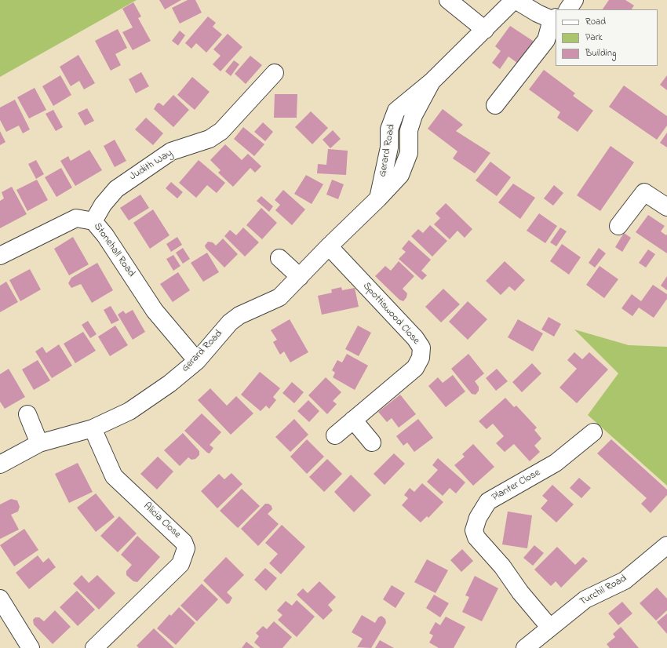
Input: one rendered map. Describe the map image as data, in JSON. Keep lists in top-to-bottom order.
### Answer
{
  "streets": {
    "street": [
      "Gerard Road",
      "Judith Way",
      "Stonehall Road",
      "Spottiswood Close",
      "Planter Close",
      "Alicia Close",
      "Turchil Road"
    ]
  },
  "crossings": [
    ["Gerard Road", "Stonehall Road"],
    ["Gerard Road", "Spottiswood Close"],
    ["Gerard Road", "Alicia Close"],
    ["Judith Way", "Stonehall Road"],
    ["Planter Close", "Turchil Road"]
  ],
  "legend": ["Road", "Park", "Building"]
}
